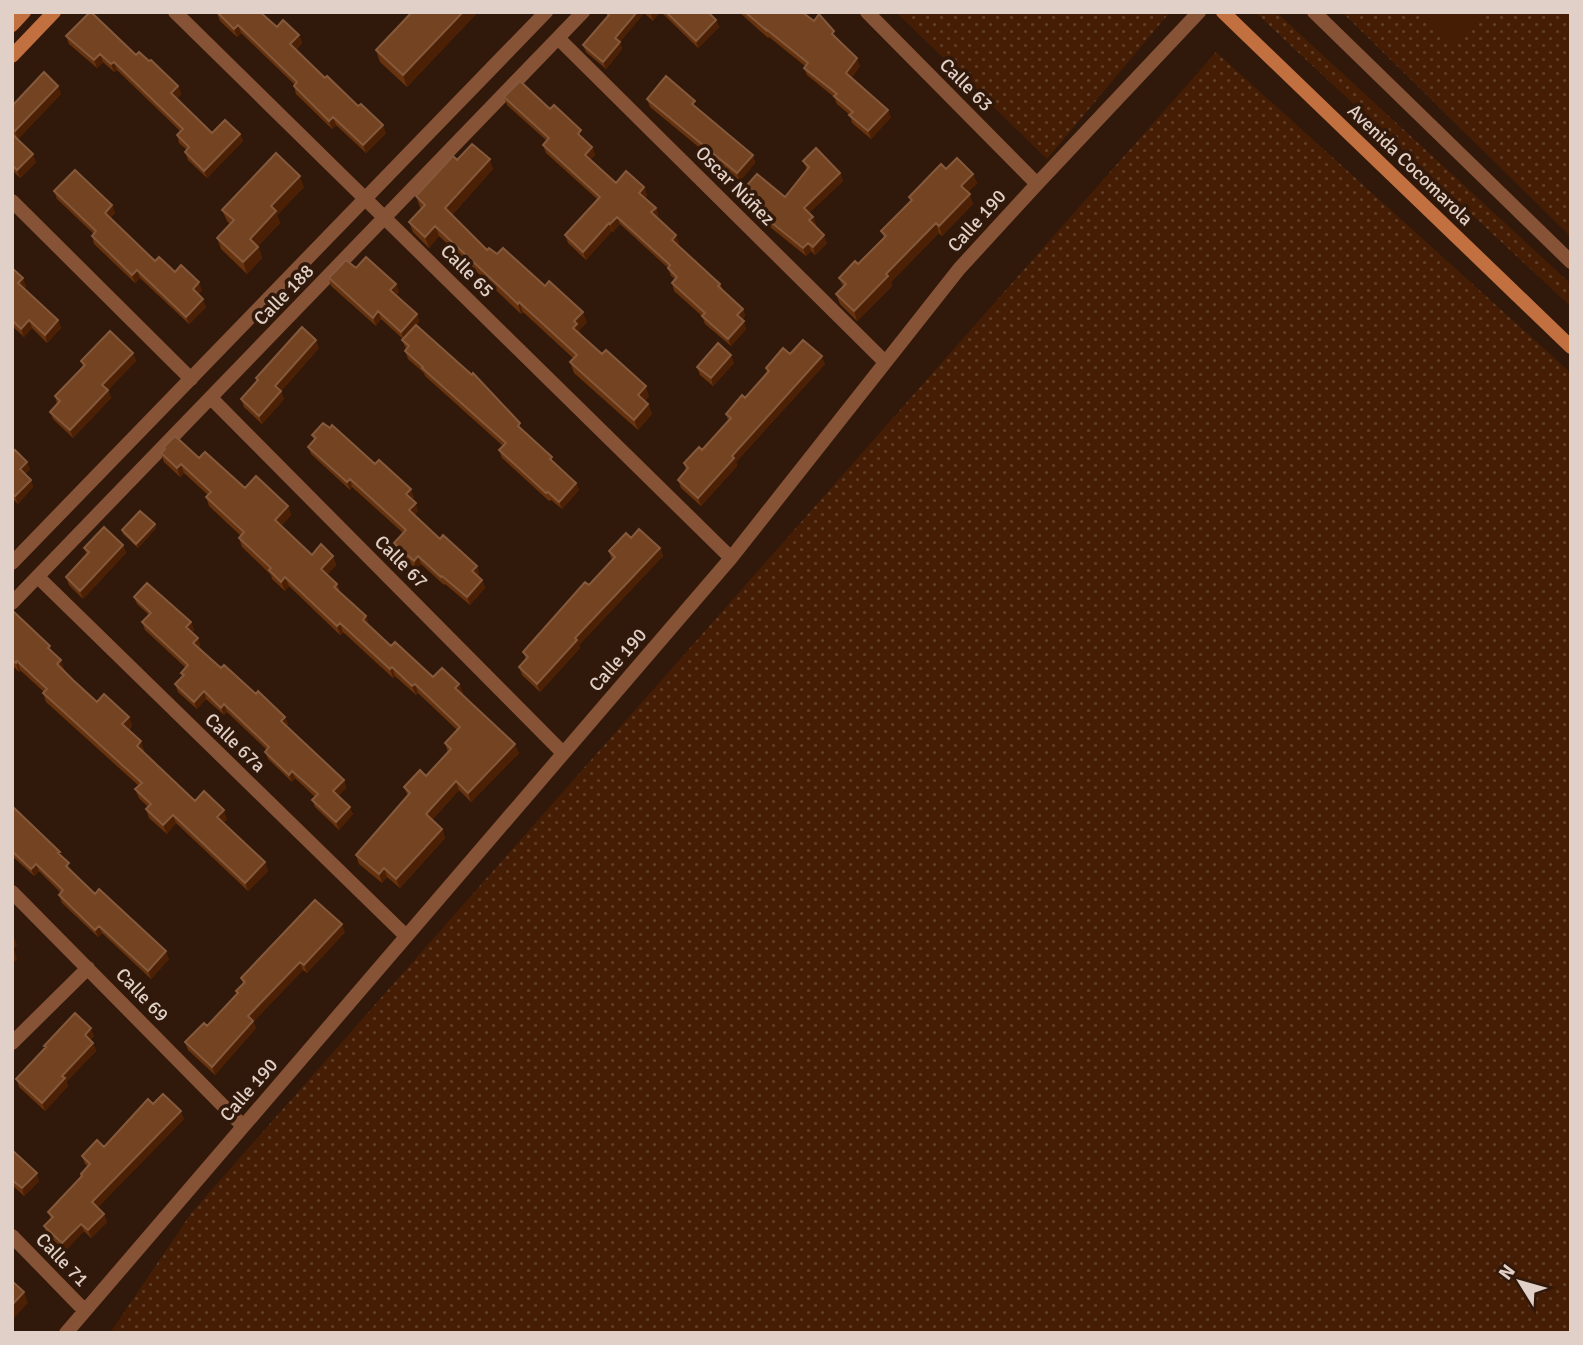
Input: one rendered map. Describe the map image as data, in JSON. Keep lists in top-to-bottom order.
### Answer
{
  "streets": {
    "main road": ["Avenida Cocomarola"],
    "street": [
      "Calle 63",
      "Oscar Núñez",
      "Calle 190",
      "Calle 65",
      "Calle 188",
      "Calle 67",
      "Calle 67a",
      "Calle 69",
      "Calle 71"
    ]
  },
  "crossings": [
    ["Calle 63", "Calle 190"],
    ["Oscar Núñez", "Calle 190"],
    ["Oscar Núñez", "Calle 188"],
    ["Calle 190", "Calle 65"],
    ["Calle 190", "Calle 67"],
    ["Calle 190", "Calle 67a"],
    ["Calle 190", "Calle 69"],
    ["Calle 190", "Calle 71"],
    ["Calle 65", "Calle 188"],
    ["Calle 188", "Calle 67"],
    ["Calle 188", "Calle 67a"]
  ],
  "north": "top left"
}
